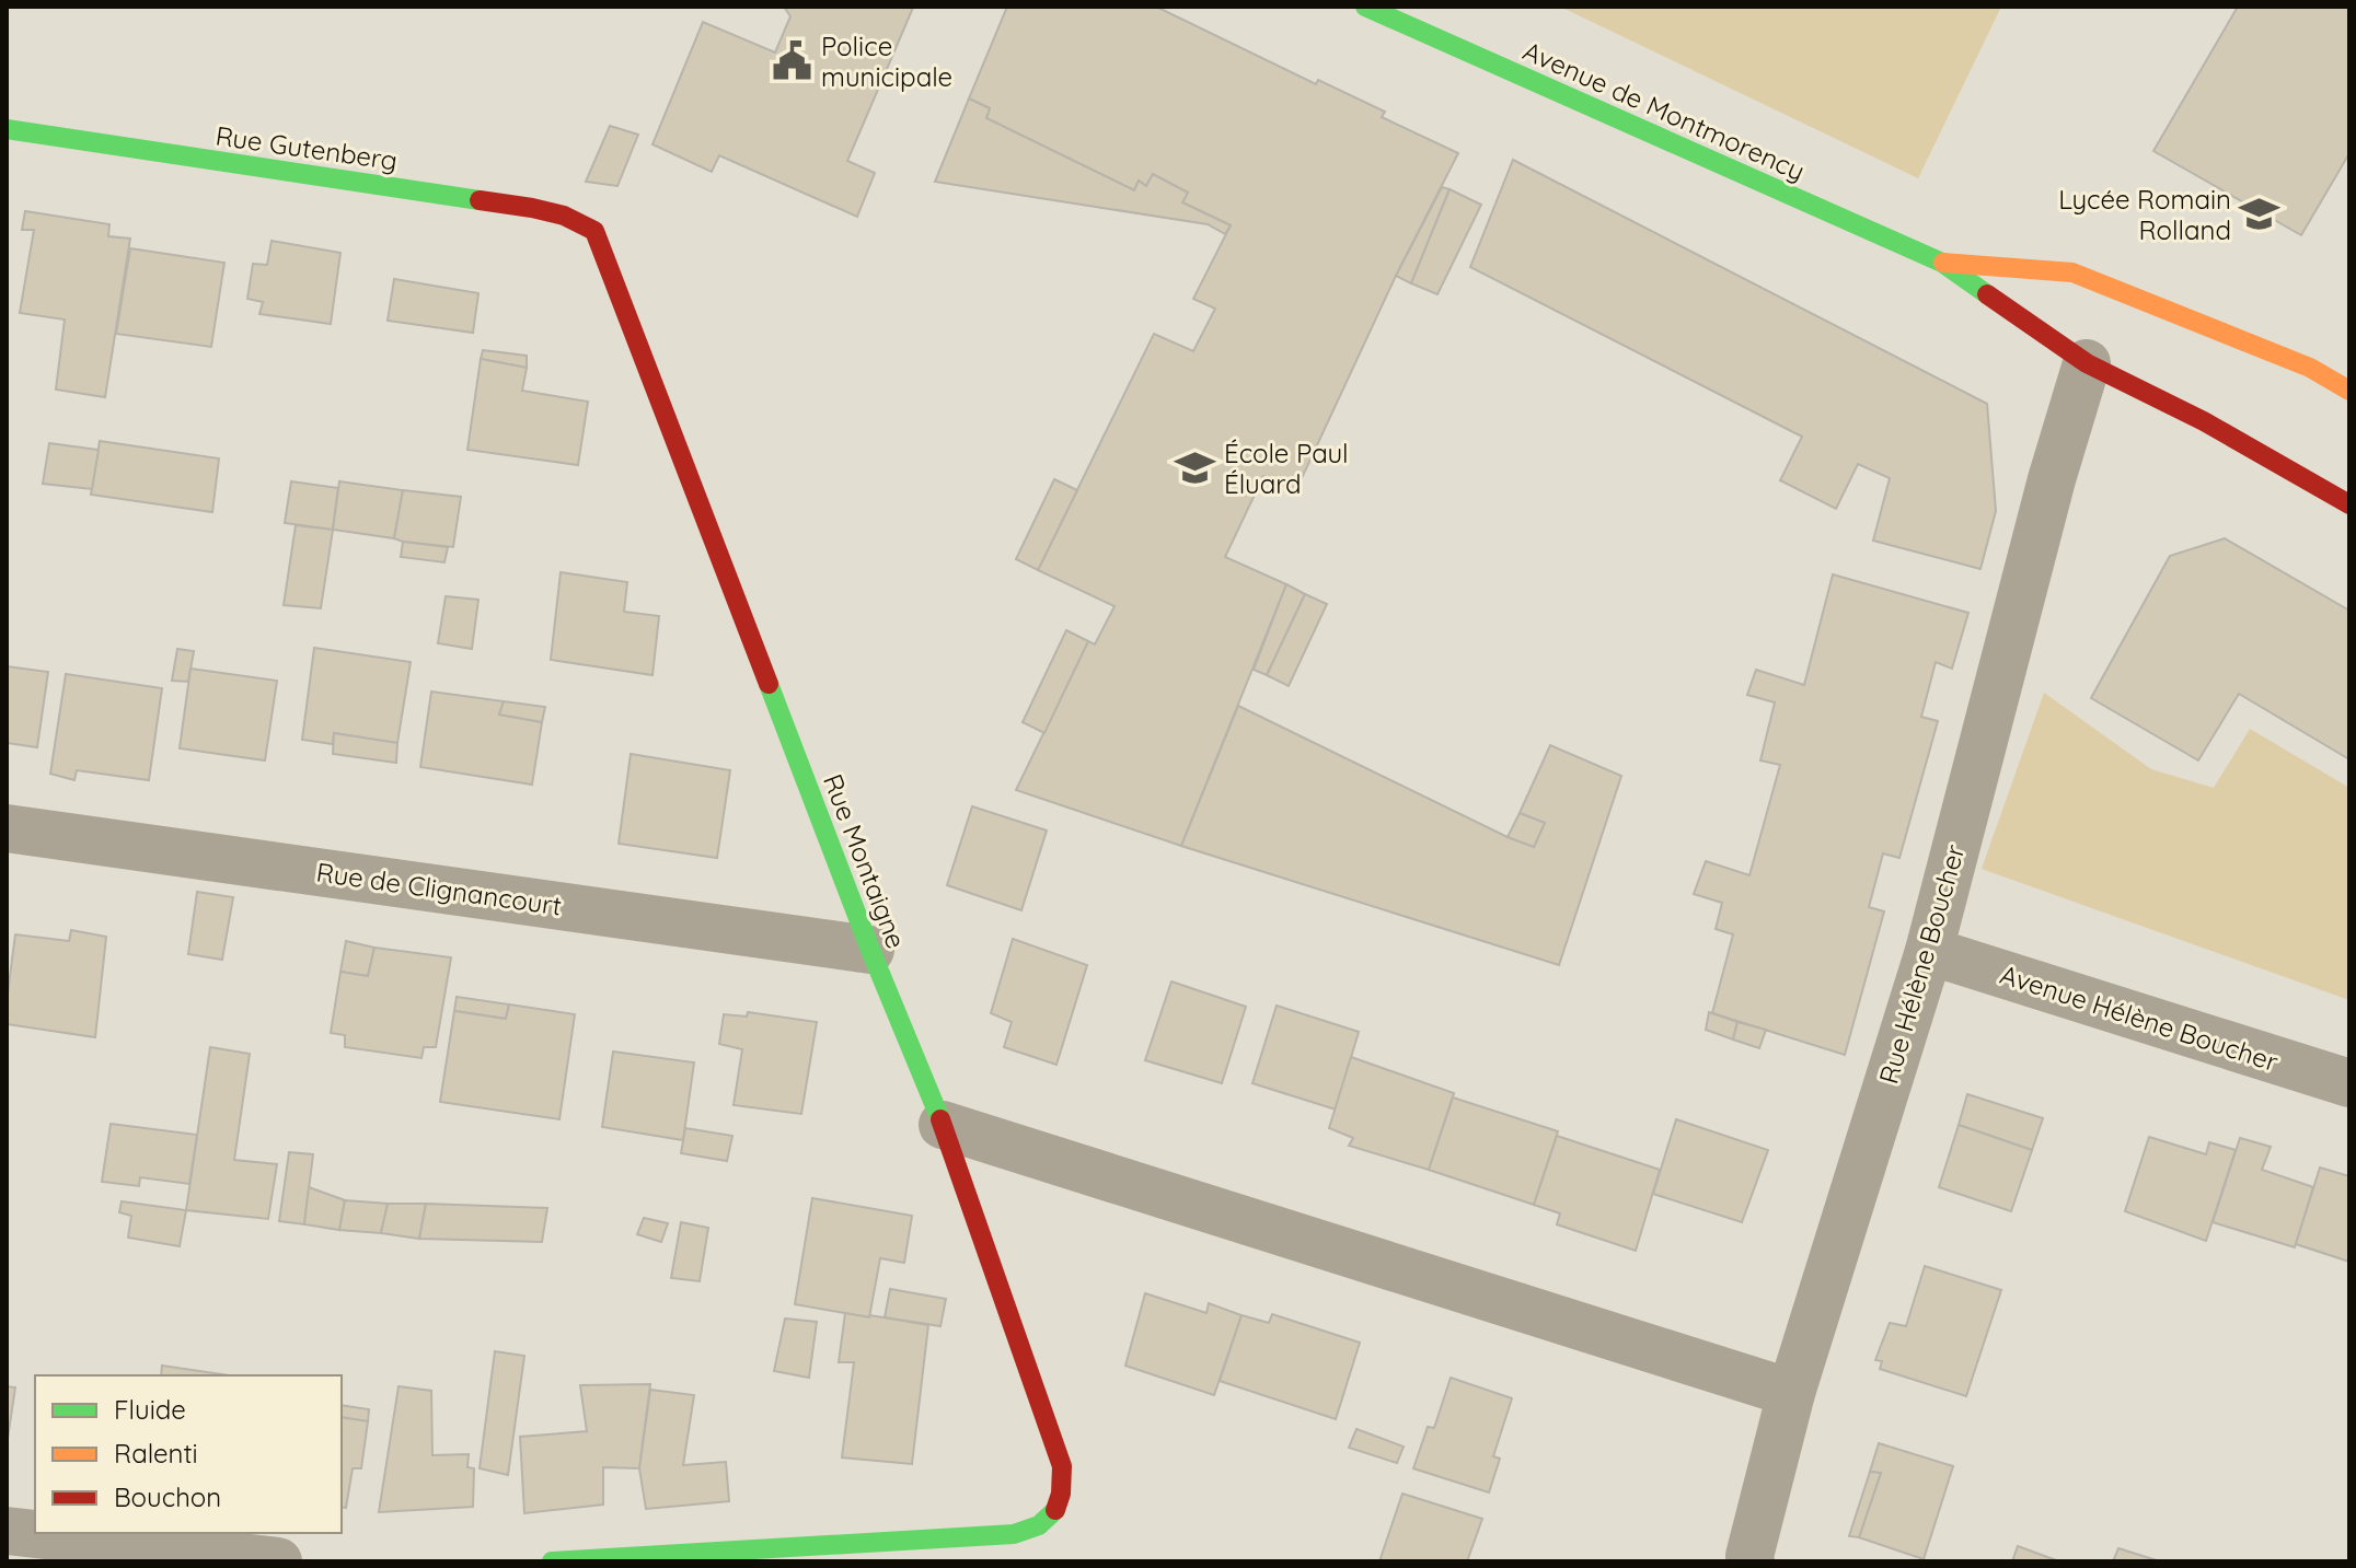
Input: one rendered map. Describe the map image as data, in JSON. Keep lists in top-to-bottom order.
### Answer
{
  "streets": {
    "street": [
      "Avenue de Montmorency",
      "Rue Gutenberg",
      "Rue Montaigne",
      "Rue de Clignancourt",
      "Rue Hélène Boucher",
      "Avenue Hélène Boucher"
    ]
  },
  "crossings": [
    ["Avenue de Montmorency", "Rue Hélène Boucher"],
    ["Rue Gutenberg", "Rue Montaigne"],
    ["Rue Montaigne", "Rue de Clignancourt"],
    ["Rue Hélène Boucher", "Avenue Hélène Boucher"]
  ],
  "places": {
    "public building": ["Police municipale"],
    "school or university": ["Lycée Romain Rolland", "École Paul Éluard"]
  },
  "legend": ["Fluide", "Ralenti", "Bouchon"]
}
